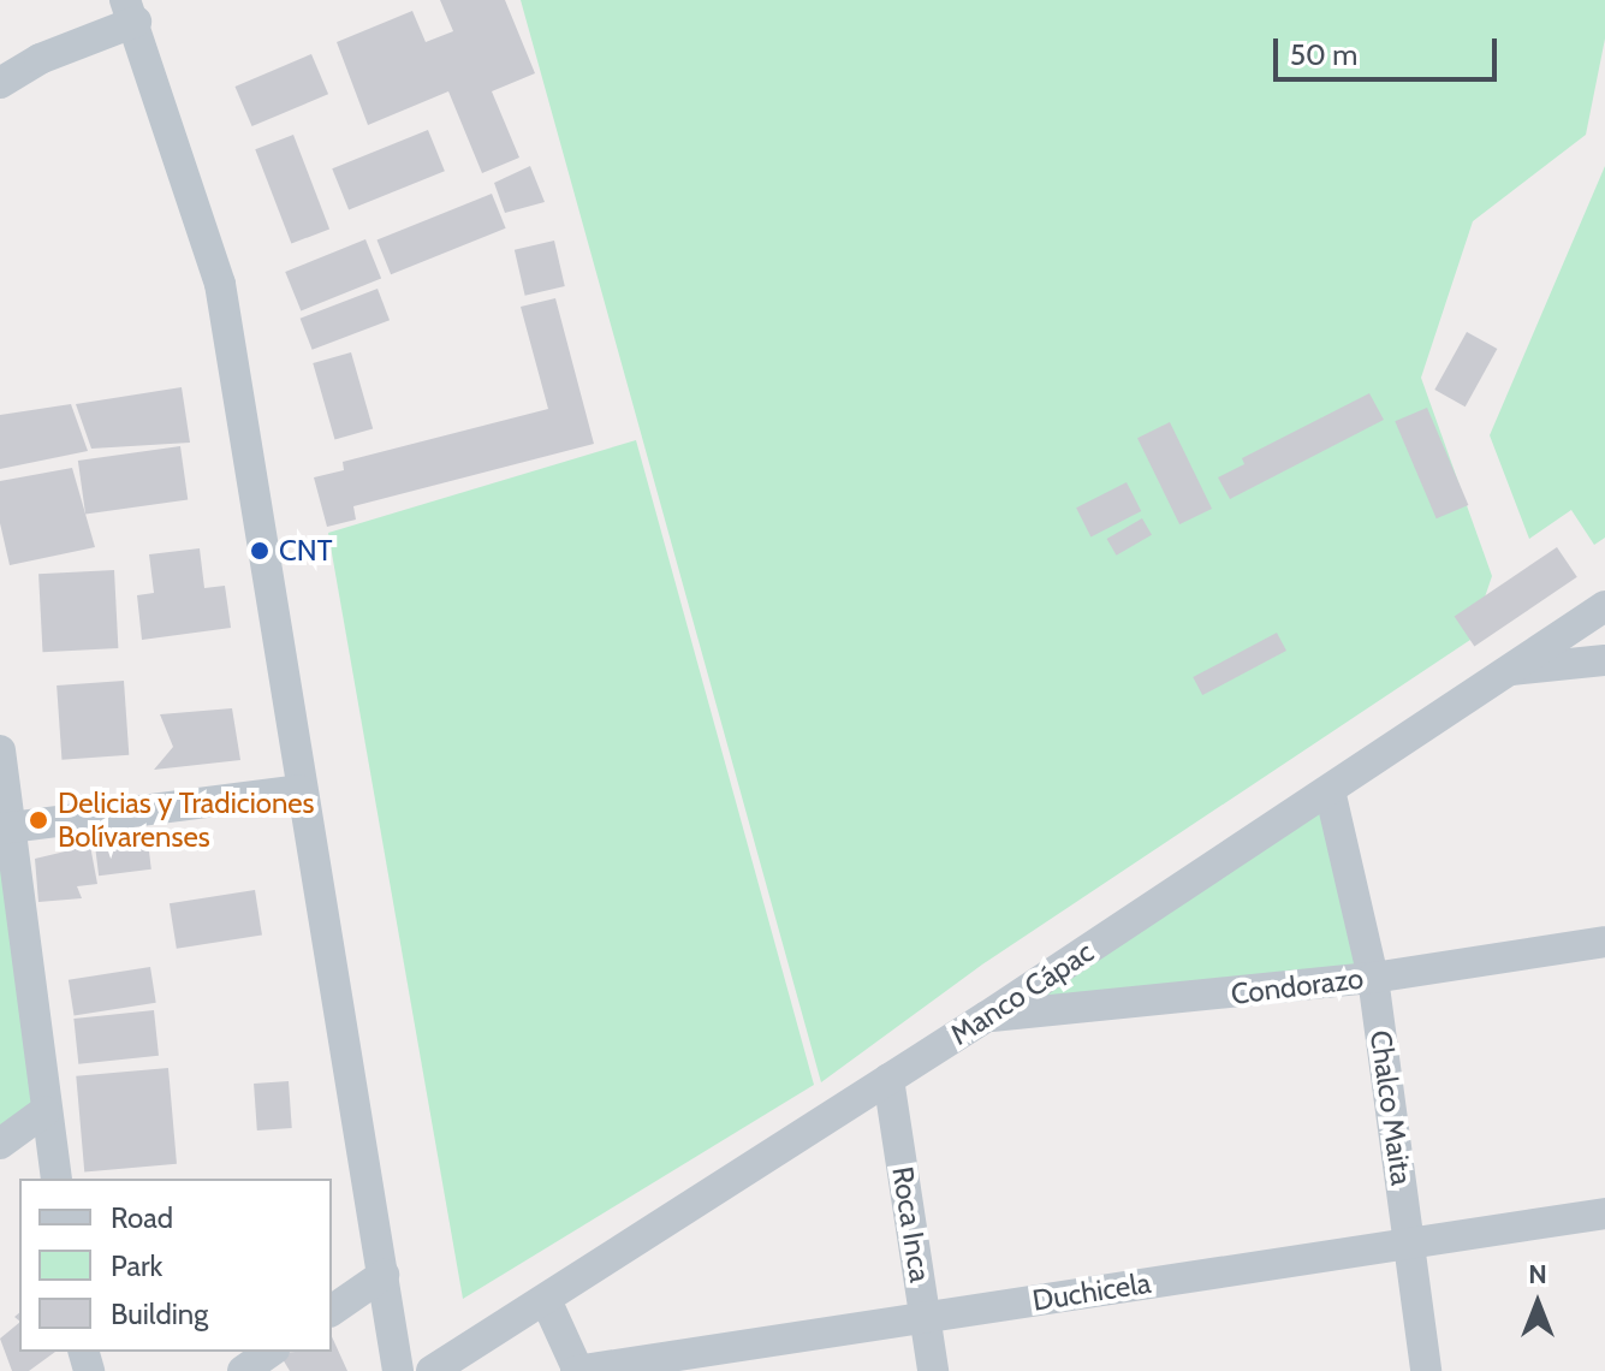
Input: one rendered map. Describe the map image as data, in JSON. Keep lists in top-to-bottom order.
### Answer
{
  "streets": {
    "street": [
      "Condorazo",
      "Manco Cápac",
      "Chalco Maita",
      "Roca Inca",
      "Duchicela"
    ]
  },
  "crossings": [
    ["Condorazo", "Manco Cápac"],
    ["Condorazo", "Chalco Maita"],
    ["Manco Cápac", "Chalco Maita"],
    ["Manco Cápac", "Roca Inca"],
    ["Manco Cápac", "Duchicela"],
    ["Chalco Maita", "Duchicela"],
    ["Roca Inca", "Duchicela"]
  ],
  "places": ["CNT", "Delicias y Tradiciones Bolívarenses"],
  "legend": ["Road", "Park", "Building"],
  "scale_bar": "50 m",
  "north": "top"
}
